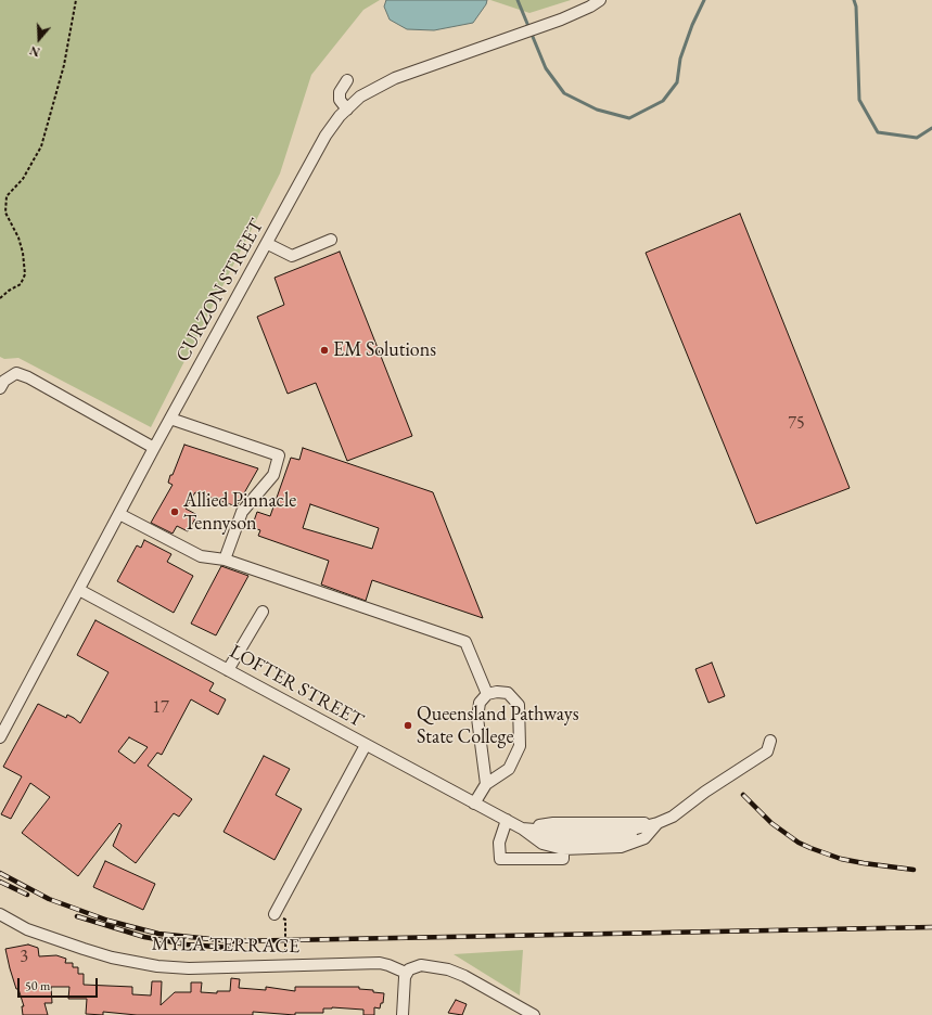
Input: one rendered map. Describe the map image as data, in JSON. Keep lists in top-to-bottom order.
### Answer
{
  "streets": {
    "street": ["CURZON STREET", "LOFTER STREET", "MYLA TERRACE"]
  },
  "crossings": [
    ["CURZON STREET", "LOFTER STREET"]
  ],
  "places": ["EM Solutions", "Allied Pinnacle Tennyson", "Queensland Pathways State College"],
  "house_numbers": ["75", "17", "3"],
  "scale_bar": "50 m",
  "north": "bottom"
}
